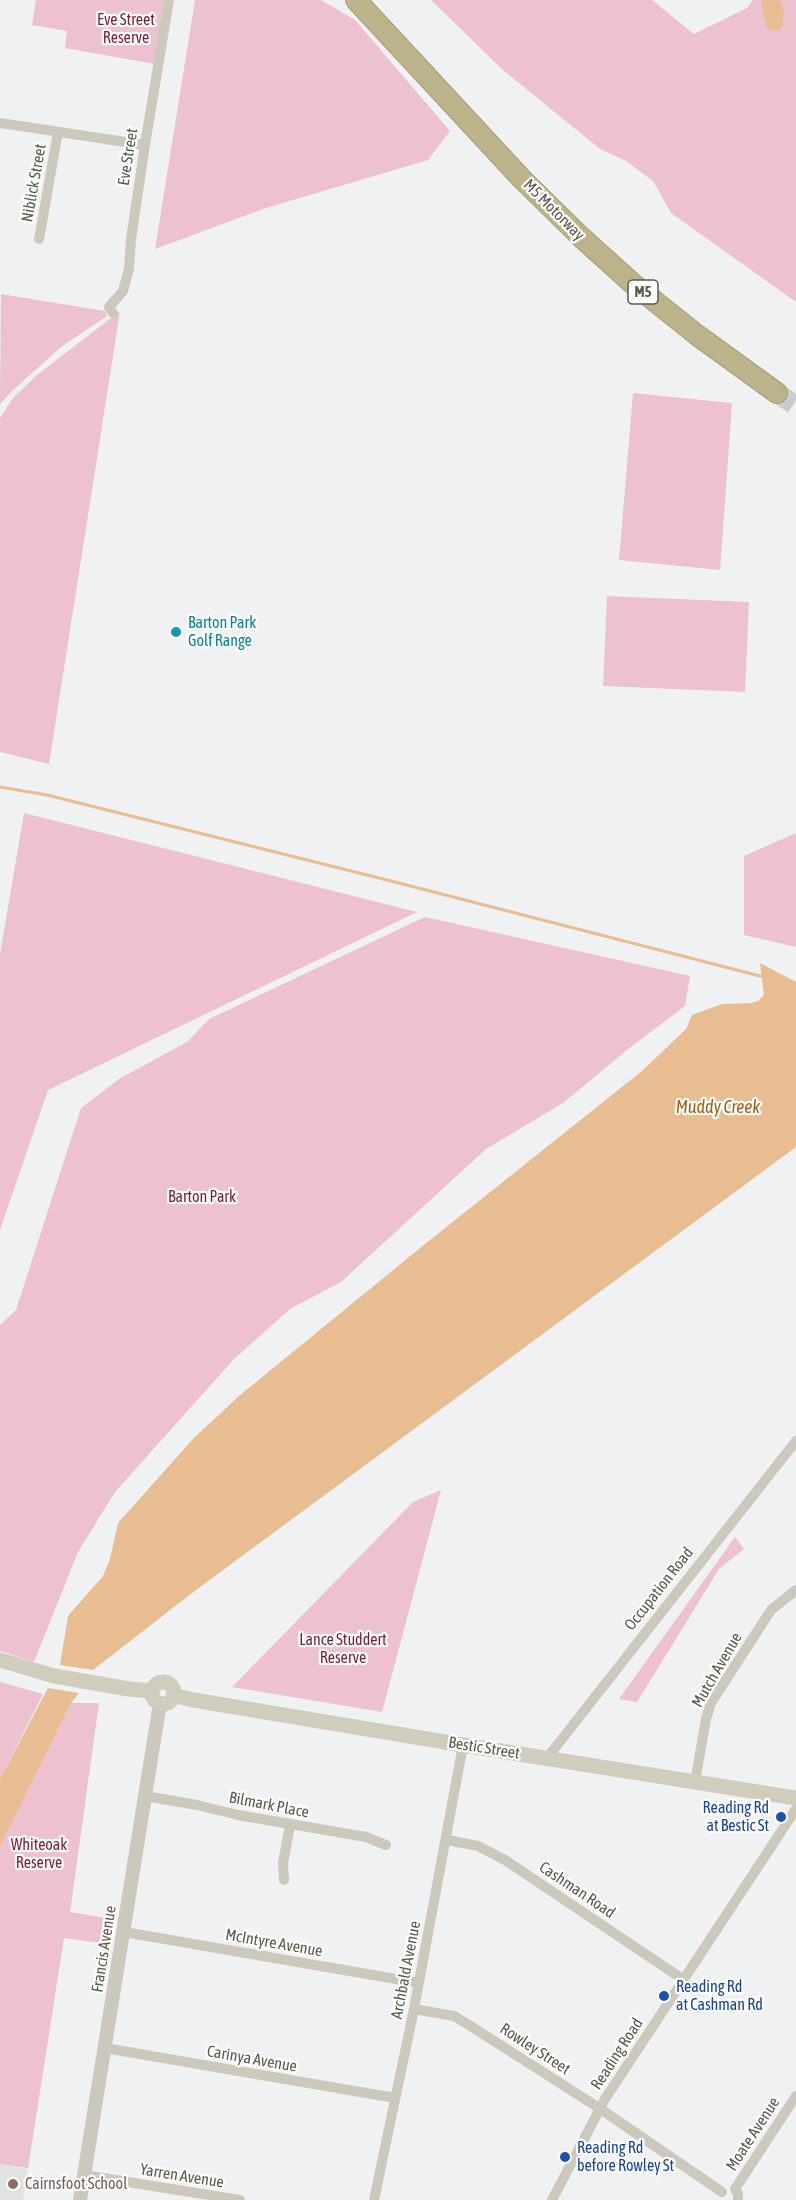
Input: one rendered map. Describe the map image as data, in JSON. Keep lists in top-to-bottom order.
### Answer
{
  "streets": {
    "highway": ["M5 Motorway", "M5"],
    "main road": ["Bestic Street"],
    "street": [
      "Eve Street",
      "Niblick Street",
      "Occupation Road",
      "Mutch Avenue",
      "Bilmark Place",
      "Cashman Road",
      "McIntyre Avenue",
      "Francis Avenue",
      "Archbald Avenue",
      "Rowley Street",
      "Reading Road",
      "Carinya Avenue",
      "Moate Avenue",
      "Yarren Avenue"
    ]
  },
  "crossings": [
    ["Occupation Road", "Bestic Street"],
    ["Mutch Avenue", "Bestic Street"],
    ["Bestic Street", "Francis Avenue"],
    ["Bestic Street", "Archbald Avenue"],
    ["Bilmark Place", "Francis Avenue"],
    ["Cashman Road", "Archbald Avenue"],
    ["Cashman Road", "Reading Road"],
    ["McIntyre Avenue", "Francis Avenue"],
    ["McIntyre Avenue", "Archbald Avenue"],
    ["Francis Avenue", "Carinya Avenue"],
    ["Francis Avenue", "Yarren Avenue"],
    ["Archbald Avenue", "Rowley Street"],
    ["Archbald Avenue", "Carinya Avenue"],
    ["Rowley Street", "Reading Road"]
  ],
  "water": ["Muddy Creek"],
  "parks": [
    "Eve Street Reserve",
    "Barton Park",
    "Lance Studdert Reserve",
    "Whiteoak Reserve"
  ],
  "places": [
    "Barton Park Golf Range",
    "Reading Rd at Bestic St",
    "Reading Rd at Cashman Rd",
    "Reading Rd before Rowley St",
    "Cairnsfoot School"
  ]
}
